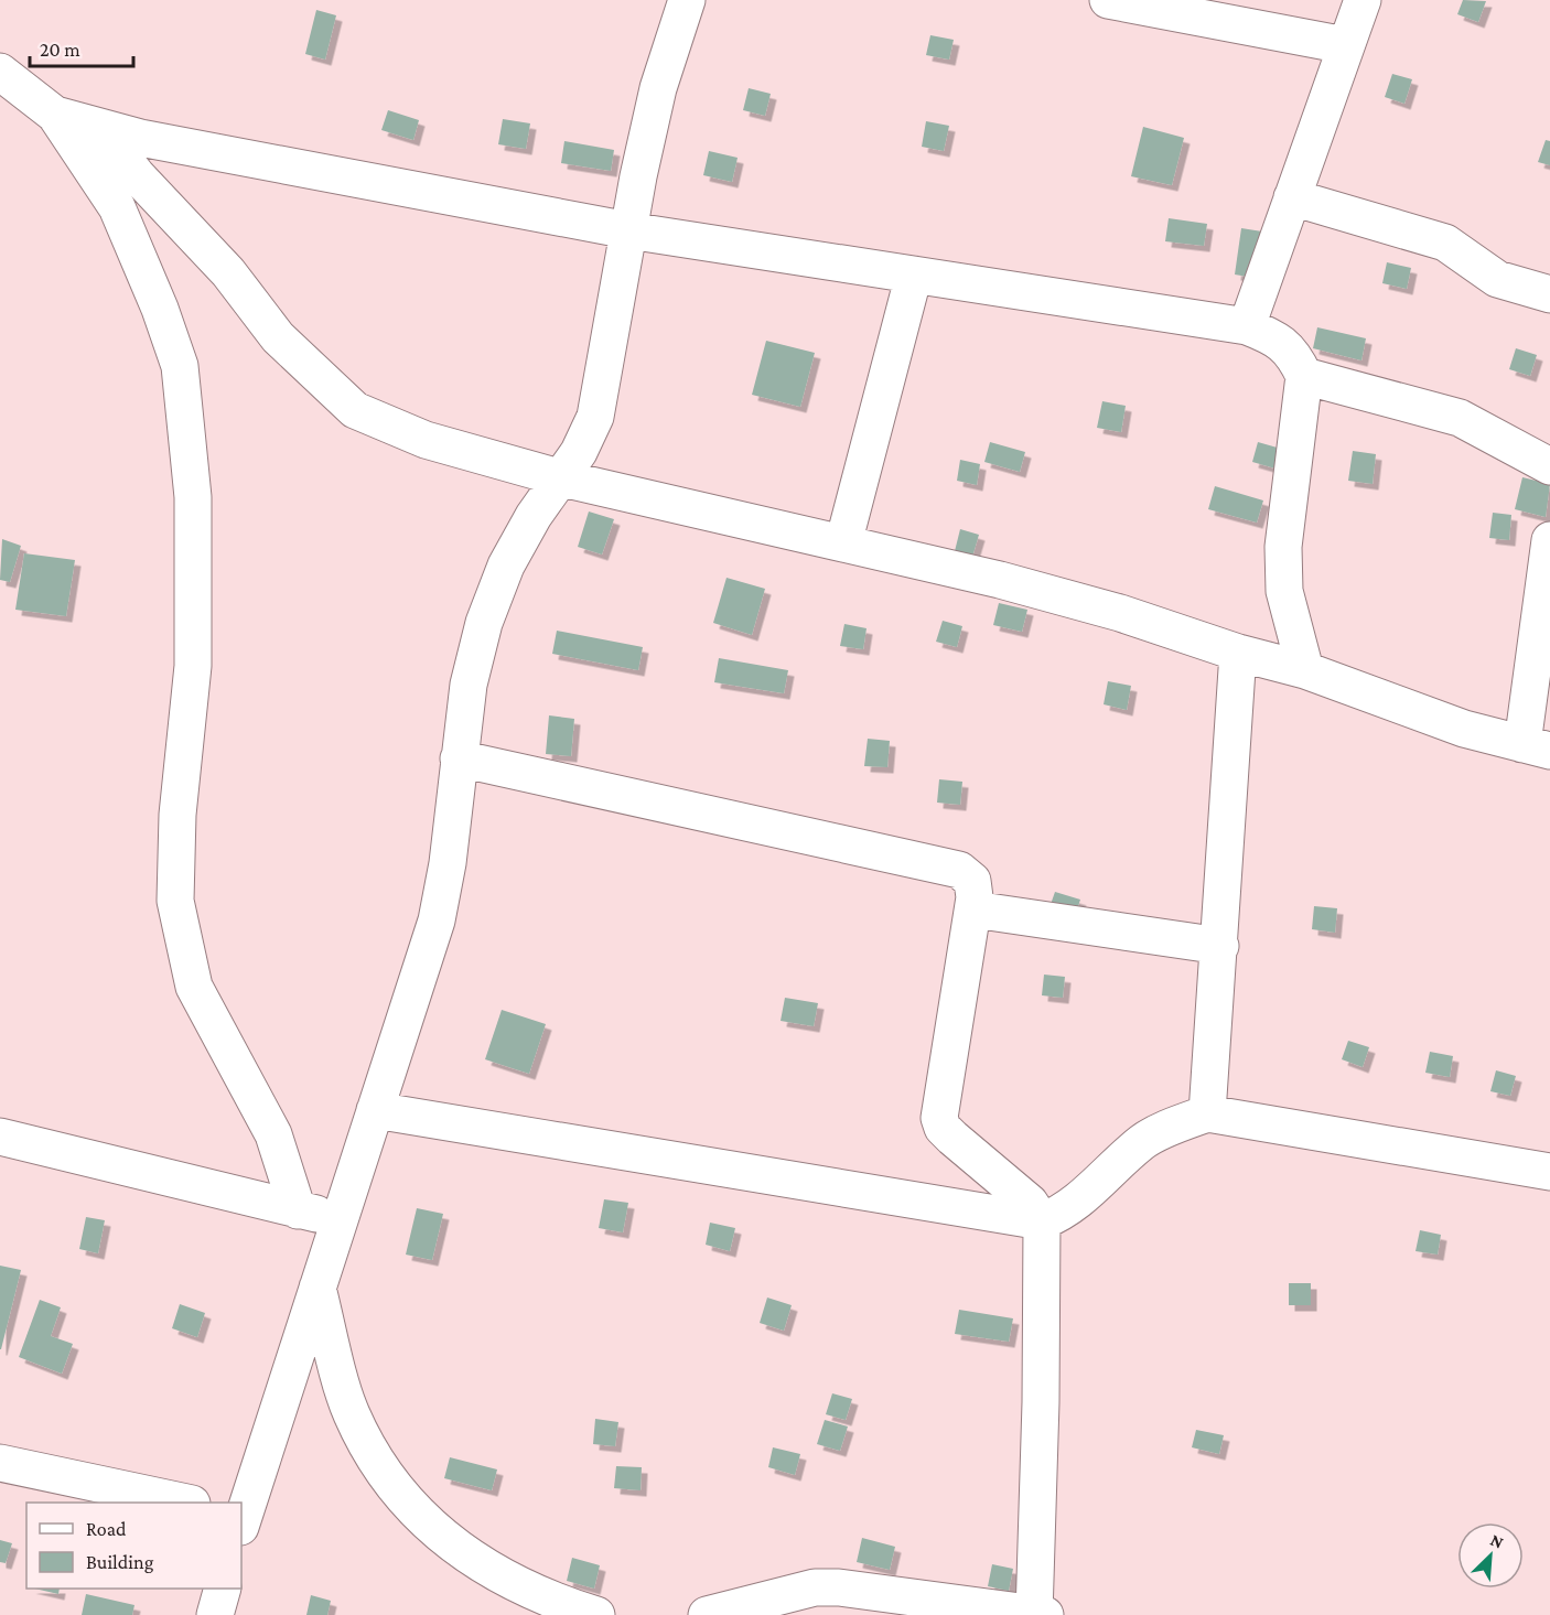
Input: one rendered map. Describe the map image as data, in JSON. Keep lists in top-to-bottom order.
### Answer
{
  "legend": ["Road", "Building"],
  "scale_bar": "20 m",
  "north": "top right"
}
